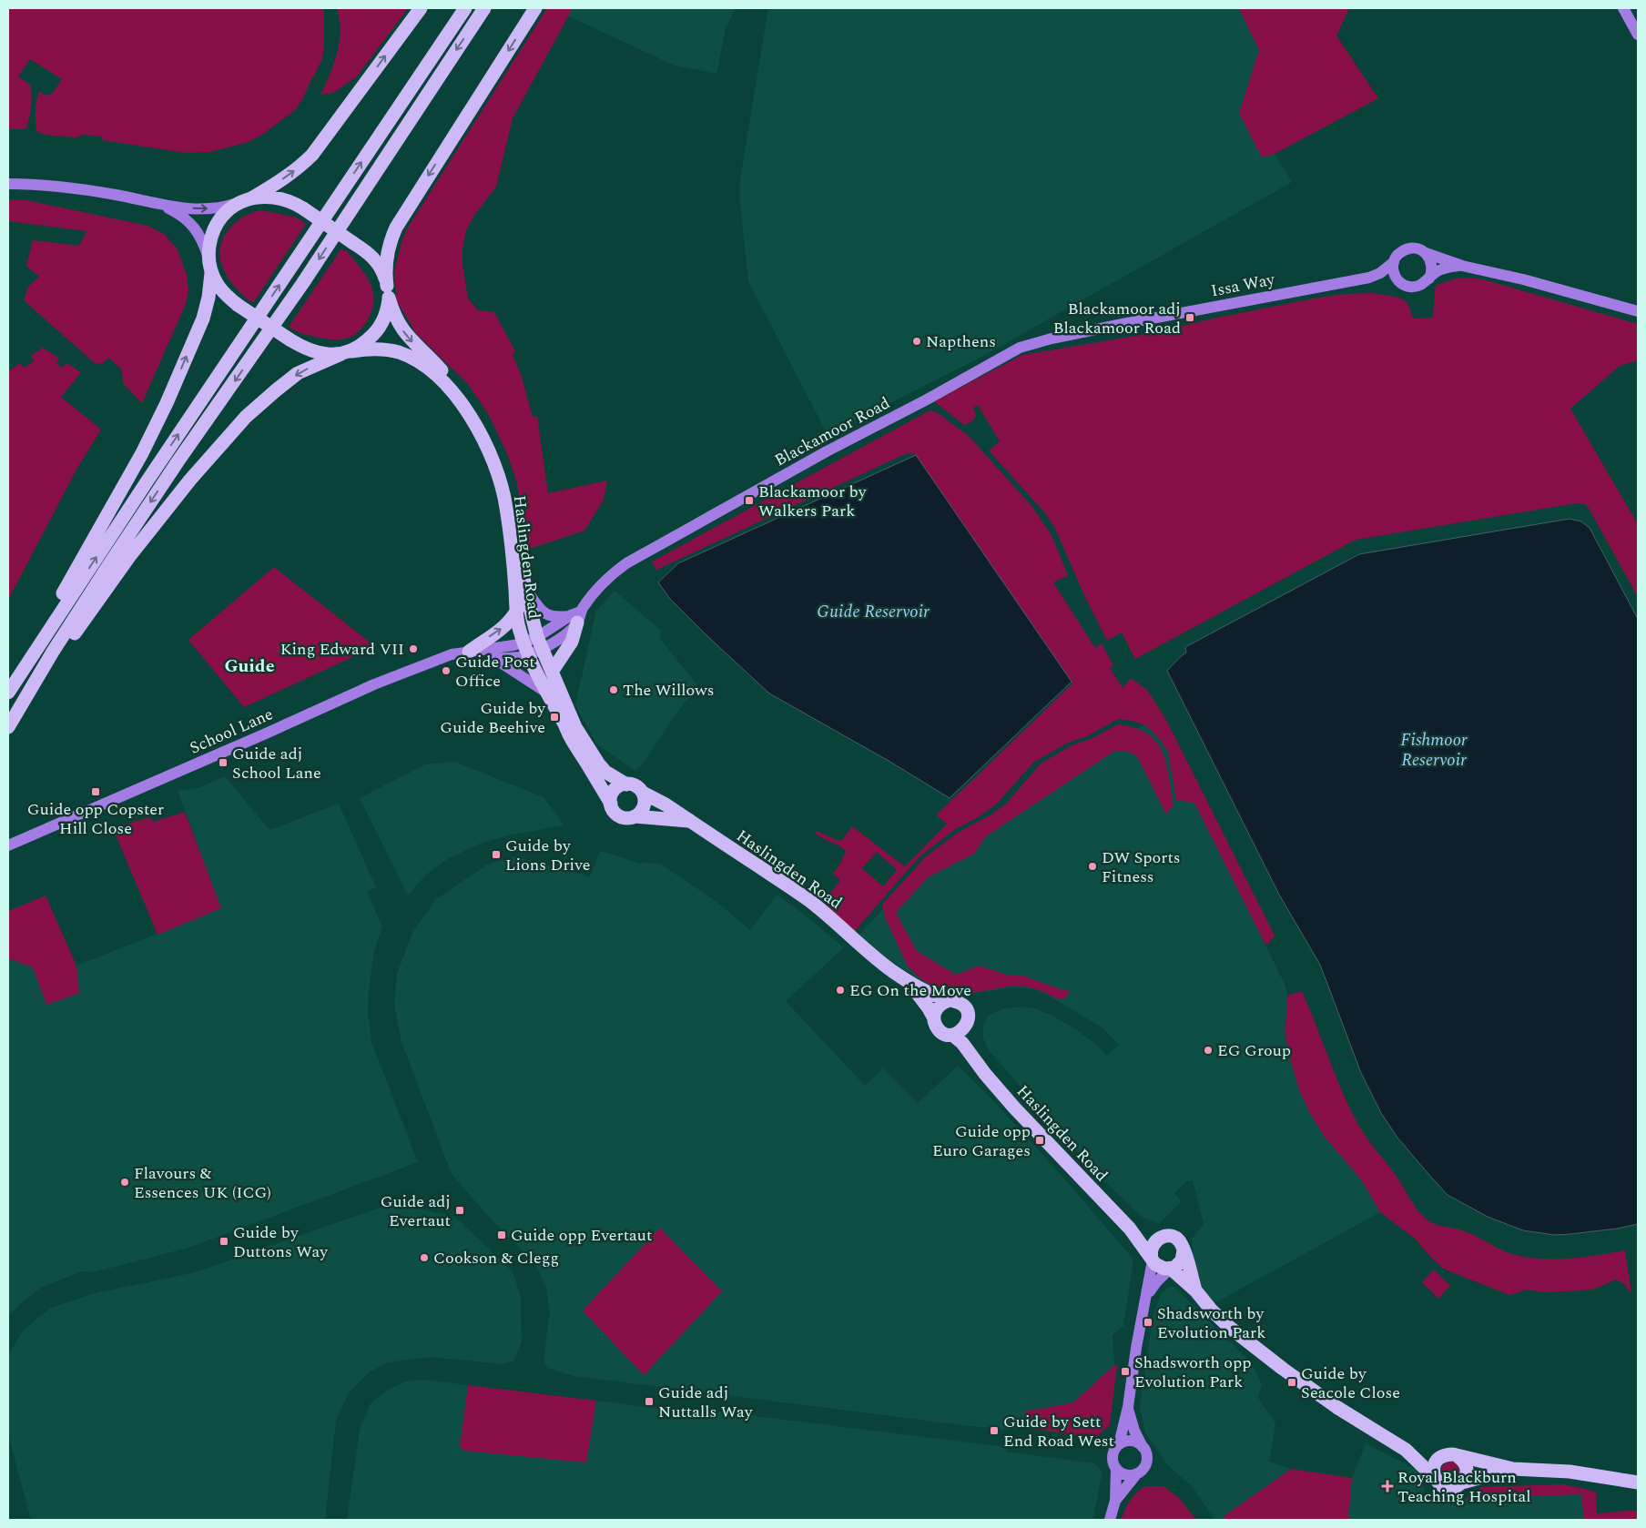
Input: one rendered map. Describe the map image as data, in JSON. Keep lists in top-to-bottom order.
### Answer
{
  "streets": {
    "highway": ["Haslingden Road"],
    "main road": ["Issa Way", "Blackamoor Road", "School Lane"]
  },
  "crossings": [
    ["Issa Way", "Blackamoor Road"],
    ["Blackamoor Road", "Haslingden Road"],
    ["Blackamoor Road", "School Lane"],
    ["Haslingden Road", "School Lane"]
  ],
  "districts": ["Guide"],
  "water": ["Guide Reservoir", "Fishmoor Reservoir"],
  "places": {
    "transit": [
      "Blackamoor adj Blackamoor Road",
      "Blackamoor by Walkers Park",
      "Guide by Guide Beehive",
      "Guide adj School Lane",
      "Guide opp Copster Hill Close",
      "Guide by Lions Drive",
      "Guide opp Euro Garages",
      "Guide adj Evertaut",
      "Guide opp Evertaut",
      "Guide by Duttons Way",
      "Shadsworth by Evolution Park",
      "Shadsworth opp Evolution Park",
      "Guide by Seacole Close",
      "Guide adj Nuttalls Way",
      "Guide by Sett End Road West"
    ],
    "other": [
      "Napthens",
      "King Edward VII",
      "Guide Post Office",
      "The Willows",
      "DW Sports Fitness",
      "EG On the Move",
      "EG Group",
      "Flavours & Essences UK (ICG)",
      "Cookson & Clegg"
    ],
    "health": ["Royal Blackburn Teaching Hospital"]
  }
}
